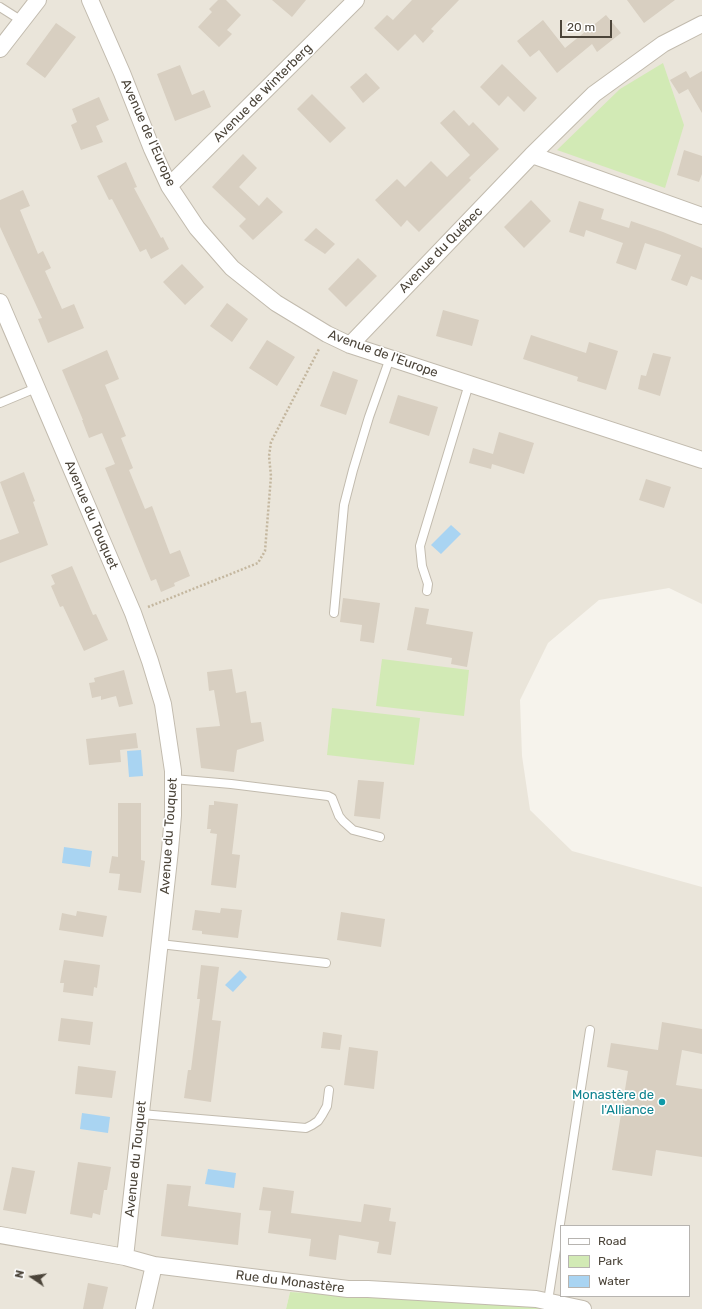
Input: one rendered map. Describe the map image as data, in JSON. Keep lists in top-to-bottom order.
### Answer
{
  "streets": {
    "street": [
      "Avenue de Winterberg",
      "Avenue de l'Europe",
      "Avenue du Québec",
      "Avenue du Touquet",
      "Rue du Monastère"
    ]
  },
  "crossings": [
    ["Avenue de Winterberg", "Avenue de l'Europe"],
    ["Avenue de l'Europe", "Avenue du Québec"],
    ["Avenue du Touquet", "Rue du Monastère"]
  ],
  "places": ["Monastère de l'Alliance"],
  "legend": ["Road", "Park", "Water"],
  "scale_bar": "20 m",
  "north": "left"
}
